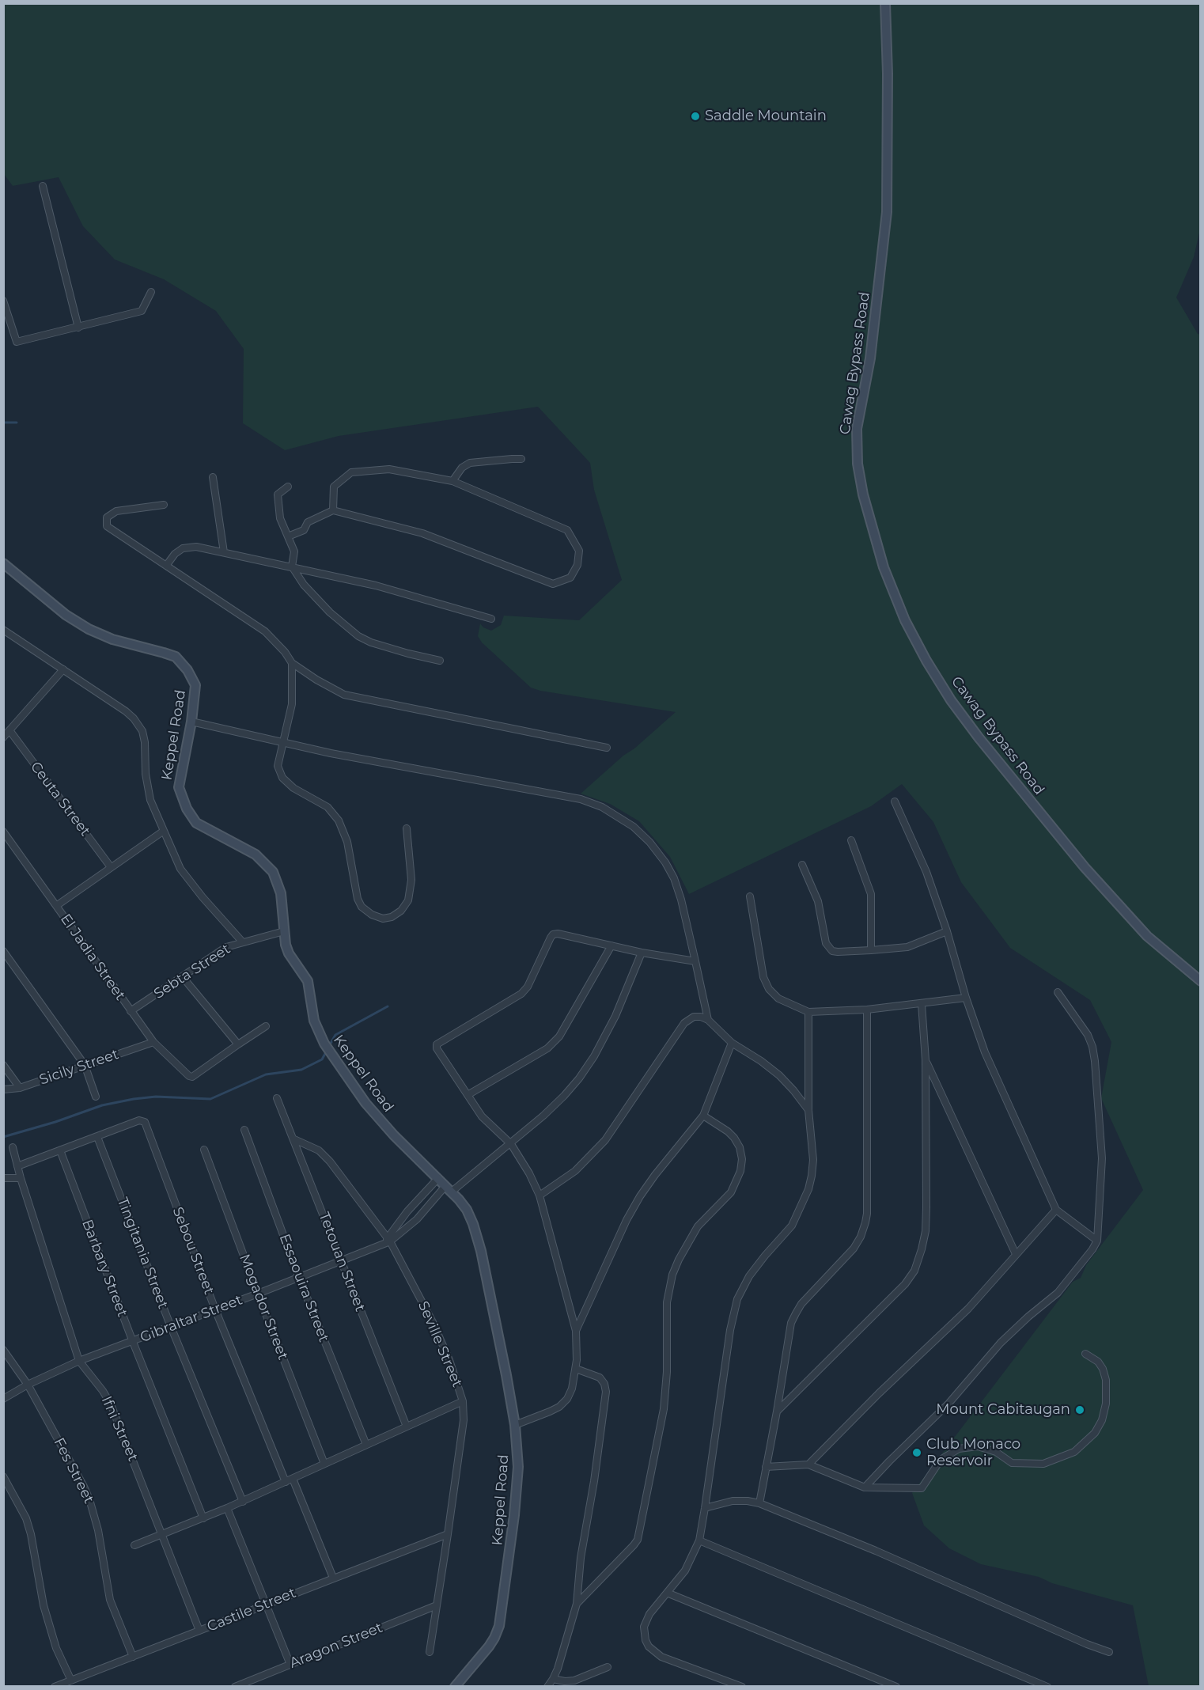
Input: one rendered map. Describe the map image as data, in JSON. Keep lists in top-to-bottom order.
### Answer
{
  "streets": {
    "street": [
      "Cawag Bypass Road",
      "Keppel Road",
      "Ceuta Street",
      "El Jadia Street",
      "Sebta Street",
      "Sicily Street",
      "Sebou Street",
      "Tingitania Street",
      "Tetouan Street",
      "Barbary Street",
      "Essaouira Street",
      "Mogador Street",
      "Gibraltar Street",
      "Seville Street",
      "Ifni Street",
      "Fes Street",
      "Castile Street",
      "Aragon Street"
    ]
  },
  "crossings": [
    ["Keppel Road", "Sebta Street"],
    ["El Jadia Street", "Sebta Street"],
    ["El Jadia Street", "Sicily Street"],
    ["Sebou Street", "Tingitania Street"],
    ["Sebou Street", "Gibraltar Street"],
    ["Tingitania Street", "Gibraltar Street"],
    ["Tetouan Street", "Gibraltar Street"],
    ["Tetouan Street", "Seville Street"],
    ["Barbary Street", "Gibraltar Street"],
    ["Essaouira Street", "Gibraltar Street"],
    ["Mogador Street", "Gibraltar Street"],
    ["Gibraltar Street", "Seville Street"],
    ["Gibraltar Street", "Ifni Street"],
    ["Gibraltar Street", "Fes Street"],
    ["Seville Street", "Castile Street"],
    ["Seville Street", "Aragon Street"],
    ["Ifni Street", "Castile Street"],
    ["Fes Street", "Castile Street"]
  ],
  "places": ["Saddle Mountain", "Mount Cabitaugan", "Club Monaco Reservoir"]
}
